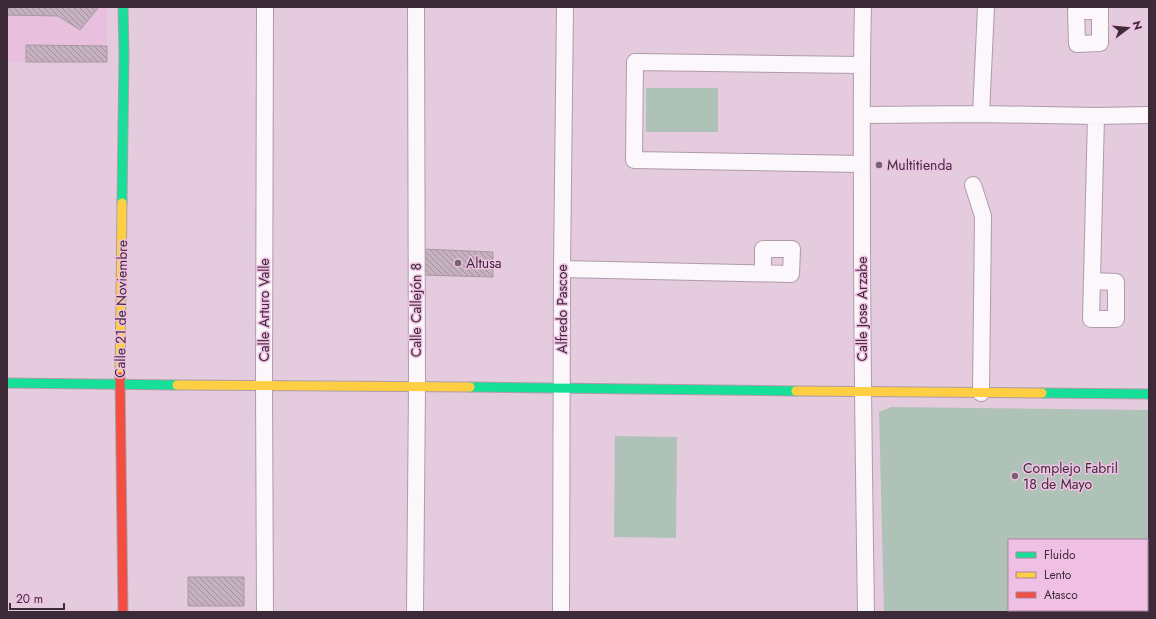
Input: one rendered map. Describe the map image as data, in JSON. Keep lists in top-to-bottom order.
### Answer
{
  "streets": {
    "street": [
      "Calle 21 de Noviembre",
      "Alfredo Pascoe",
      "Calle Jose Arzabe",
      "Calle Arturo Valle",
      "Calle Callejón 8"
    ]
  },
  "places": ["Multitienda", "Altusa", "Complejo Fabril 18 de Mayo"],
  "legend": ["Fluido", "Lento", "Atasco"],
  "scale_bar": "20 m",
  "north": "right"
}
